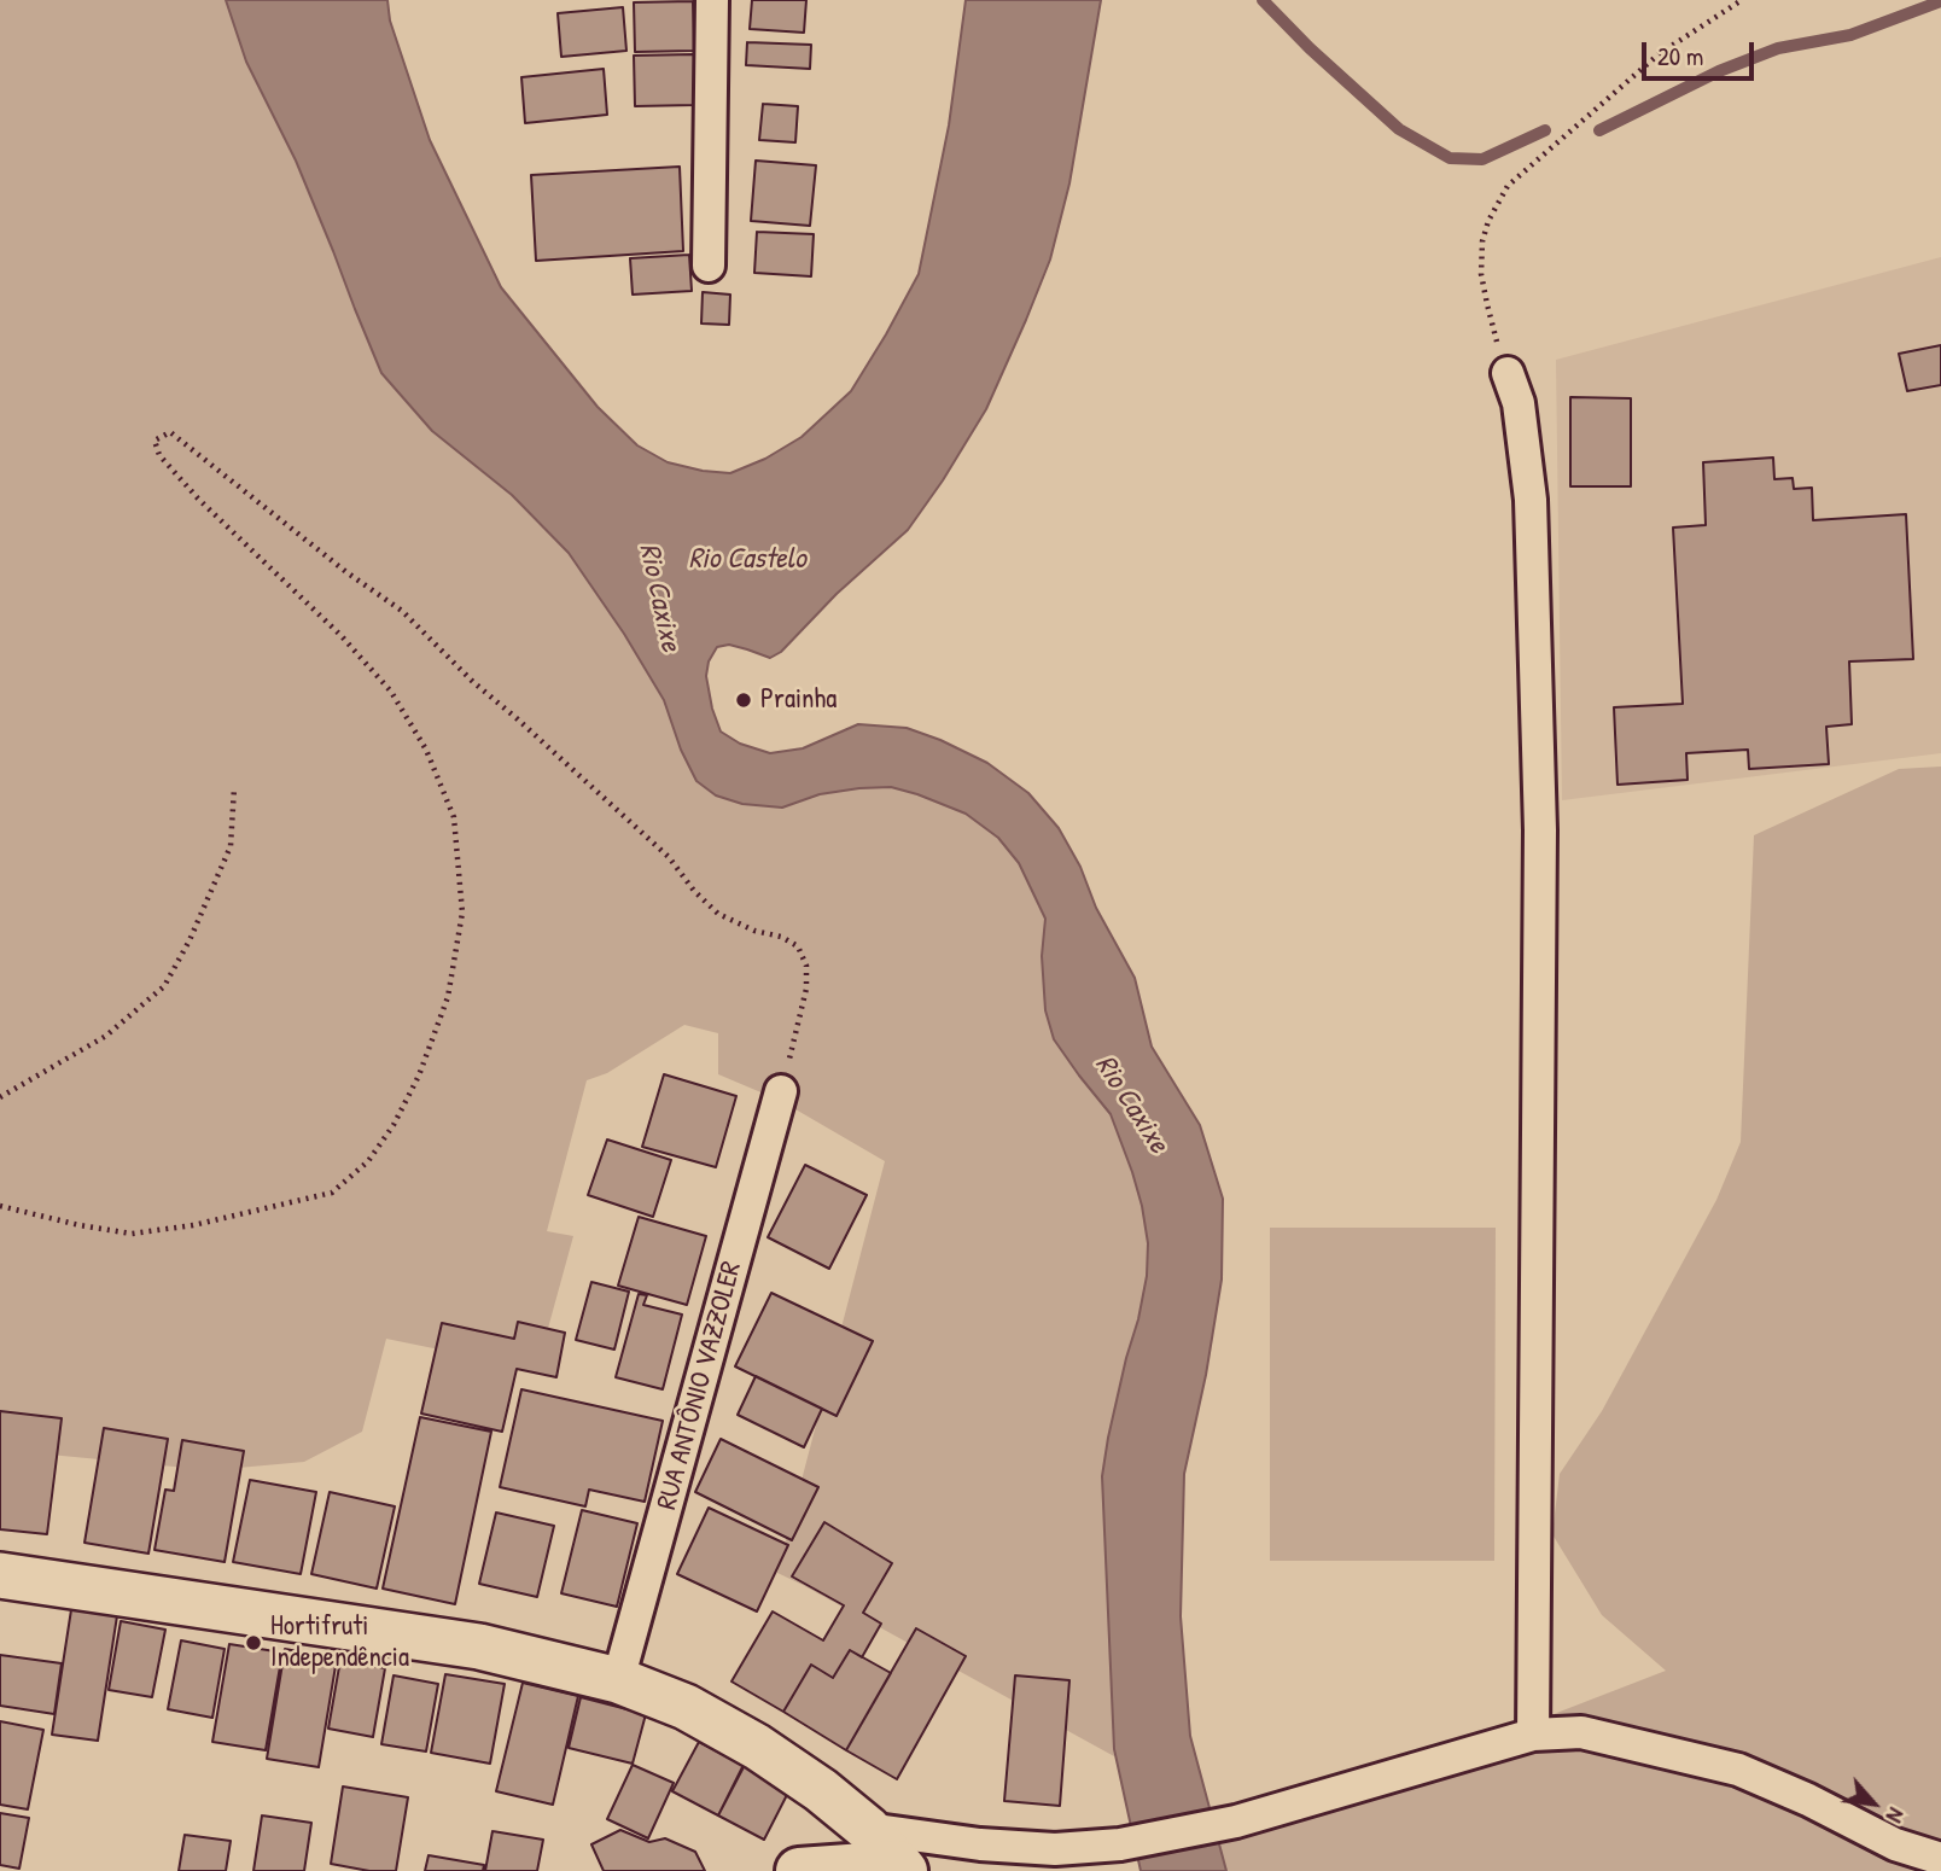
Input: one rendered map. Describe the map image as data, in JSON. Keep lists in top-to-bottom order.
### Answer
{
  "streets": {
    "street": ["RUA ANTÔNIO VAZZOLER"]
  },
  "water": ["Rio Castelo", "Rio Caxixe"],
  "places": ["Prainha", "Hortifruti Independência"],
  "scale_bar": "20 m",
  "north": "bottom right"
}
